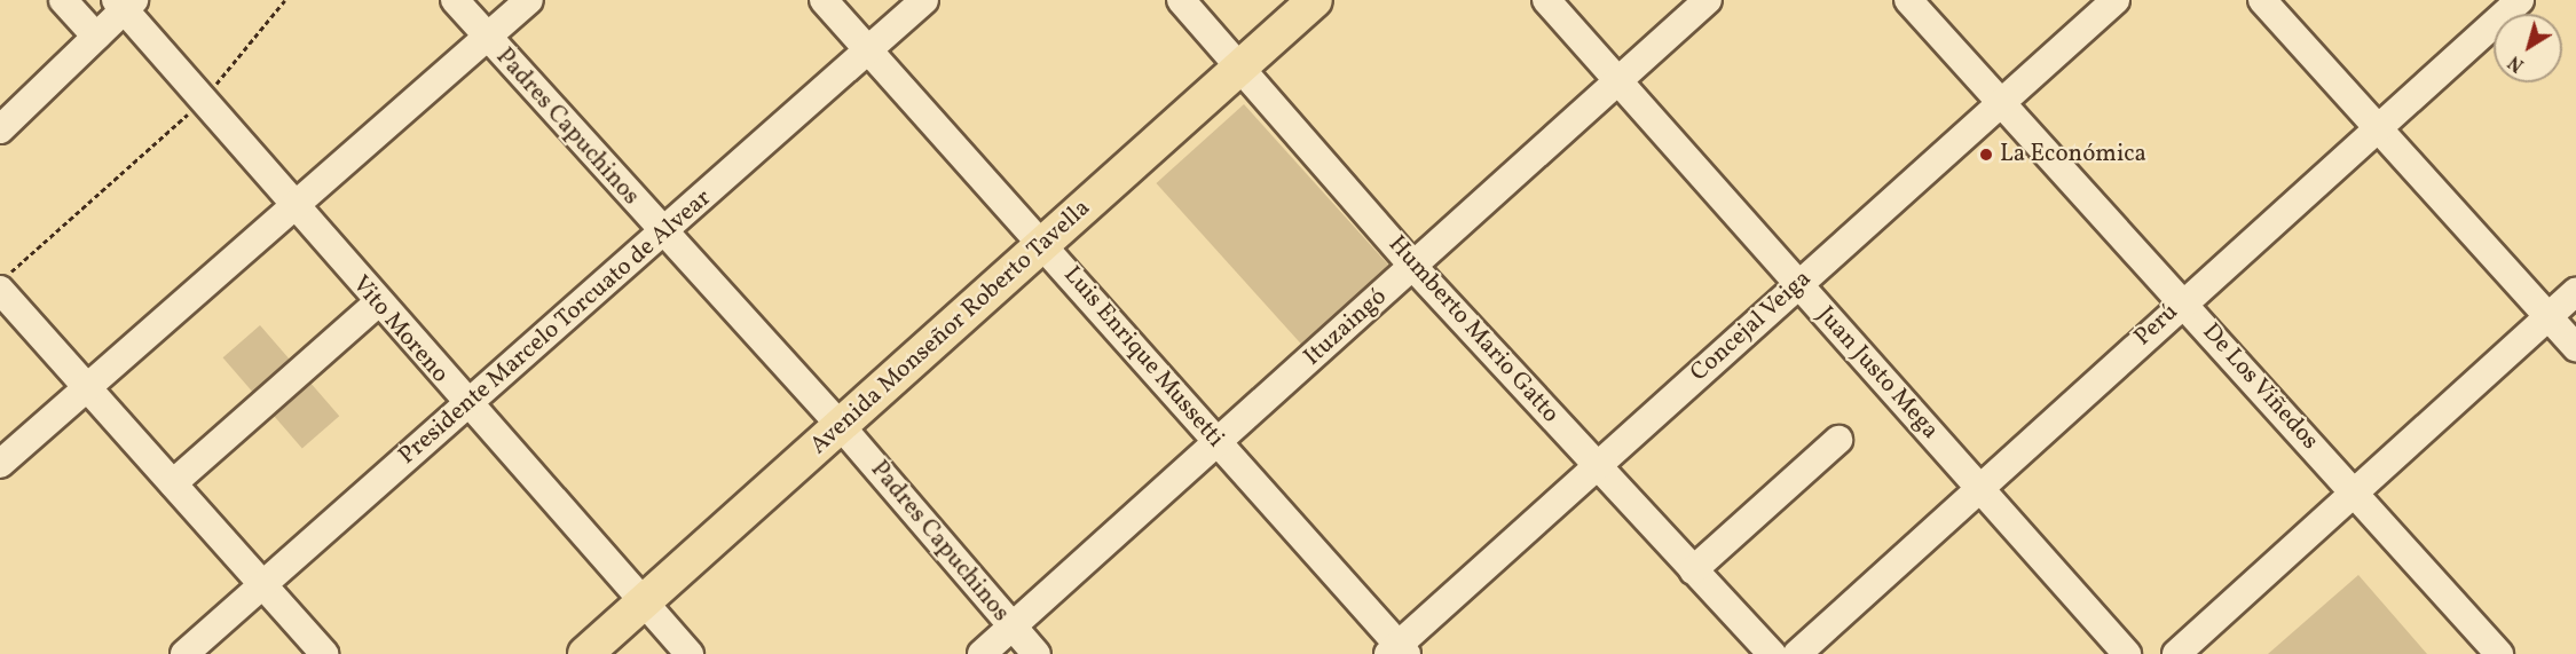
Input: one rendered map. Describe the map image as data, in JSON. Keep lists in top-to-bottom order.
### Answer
{
  "streets": {
    "main road": ["Avenida Monseñor Roberto Tavella"],
    "street": [
      "Padres Capuchinos",
      "Perú",
      "Concejal Veiga",
      "Presidente Marcelo Torcuato de Alvear",
      "Ituzaingó",
      "Vito Moreno",
      "Humberto Mario Gatto",
      "Luis Enrique Mussetti",
      "Juan Justo Mega",
      "De Los Viñedos"
    ]
  },
  "crossings": [
    ["Padres Capuchinos", "Presidente Marcelo Torcuato de Alvear"],
    ["Padres Capuchinos", "Avenida Monseñor Roberto Tavella"],
    ["Padres Capuchinos", "Ituzaingó"],
    ["Perú", "Juan Justo Mega"],
    ["Perú", "De Los Viñedos"],
    ["Concejal Veiga", "Humberto Mario Gatto"],
    ["Concejal Veiga", "Luis Enrique Mussetti"],
    ["Concejal Veiga", "Juan Justo Mega"],
    ["Concejal Veiga", "De Los Viñedos"],
    ["Presidente Marcelo Torcuato de Alvear", "Vito Moreno"],
    ["Presidente Marcelo Torcuato de Alvear", "Luis Enrique Mussetti"],
    ["Avenida Monseñor Roberto Tavella", "Vito Moreno"],
    ["Avenida Monseñor Roberto Tavella", "Humberto Mario Gatto"],
    ["Avenida Monseñor Roberto Tavella", "Luis Enrique Mussetti"],
    ["Ituzaingó", "Humberto Mario Gatto"],
    ["Ituzaingó", "Luis Enrique Mussetti"],
    ["Ituzaingó", "Juan Justo Mega"]
  ],
  "places": ["La Económica"],
  "north": "bottom left"
}
